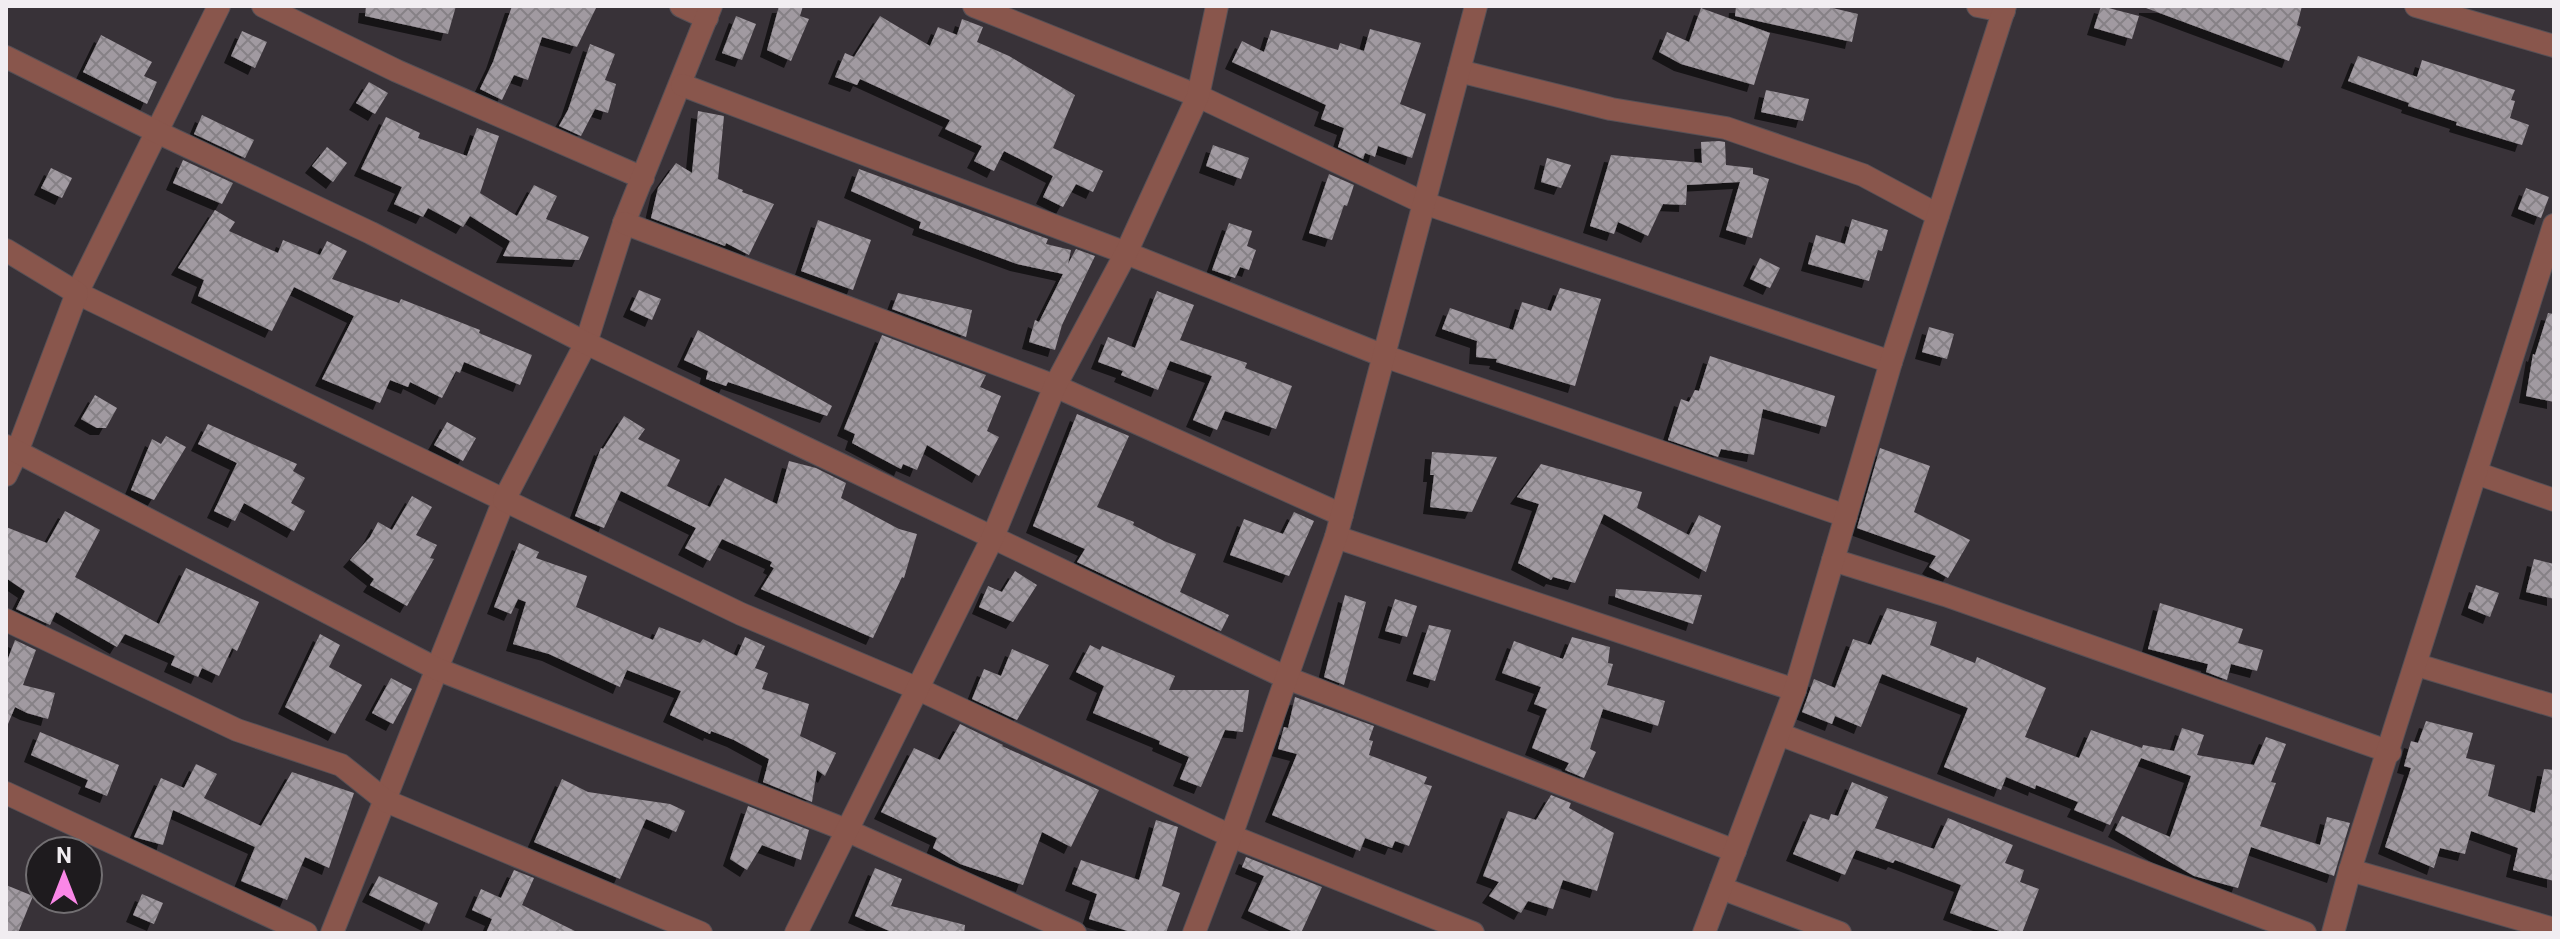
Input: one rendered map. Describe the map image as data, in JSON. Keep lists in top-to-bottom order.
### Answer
{
  "north": "top"
}
